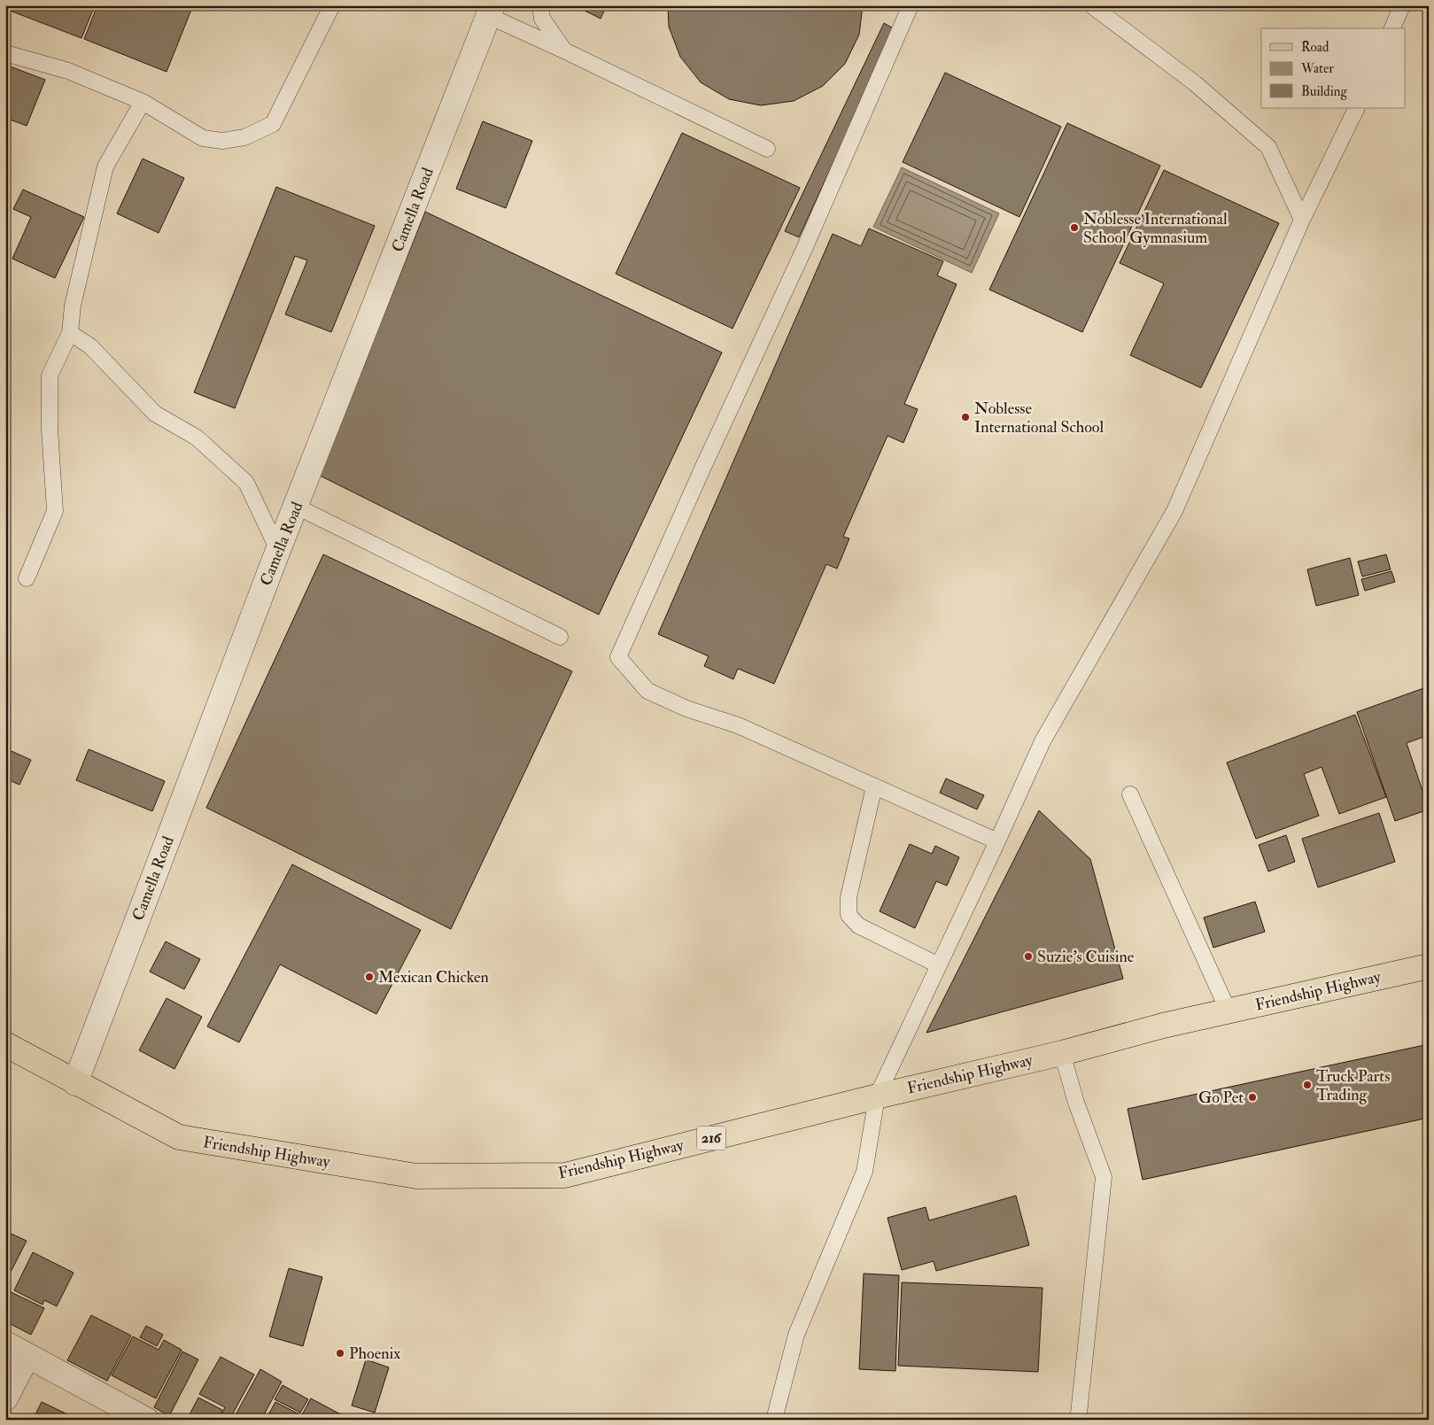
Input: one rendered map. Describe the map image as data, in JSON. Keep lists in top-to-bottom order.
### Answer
{
  "streets": {
    "main road": ["Friendship Highway", "216"],
    "street": ["Camella Road"]
  },
  "crossings": [
    ["Camella Road", "Friendship Highway"]
  ],
  "places": [
    "Noblesse International School Gymnasium",
    "Noblesse International School",
    "Suzie's Cuisine",
    "Mexican Chicken",
    "Truck Parts Trading",
    "Go Pet",
    "Phoenix"
  ],
  "legend": ["Road", "Water", "Building"]
}
